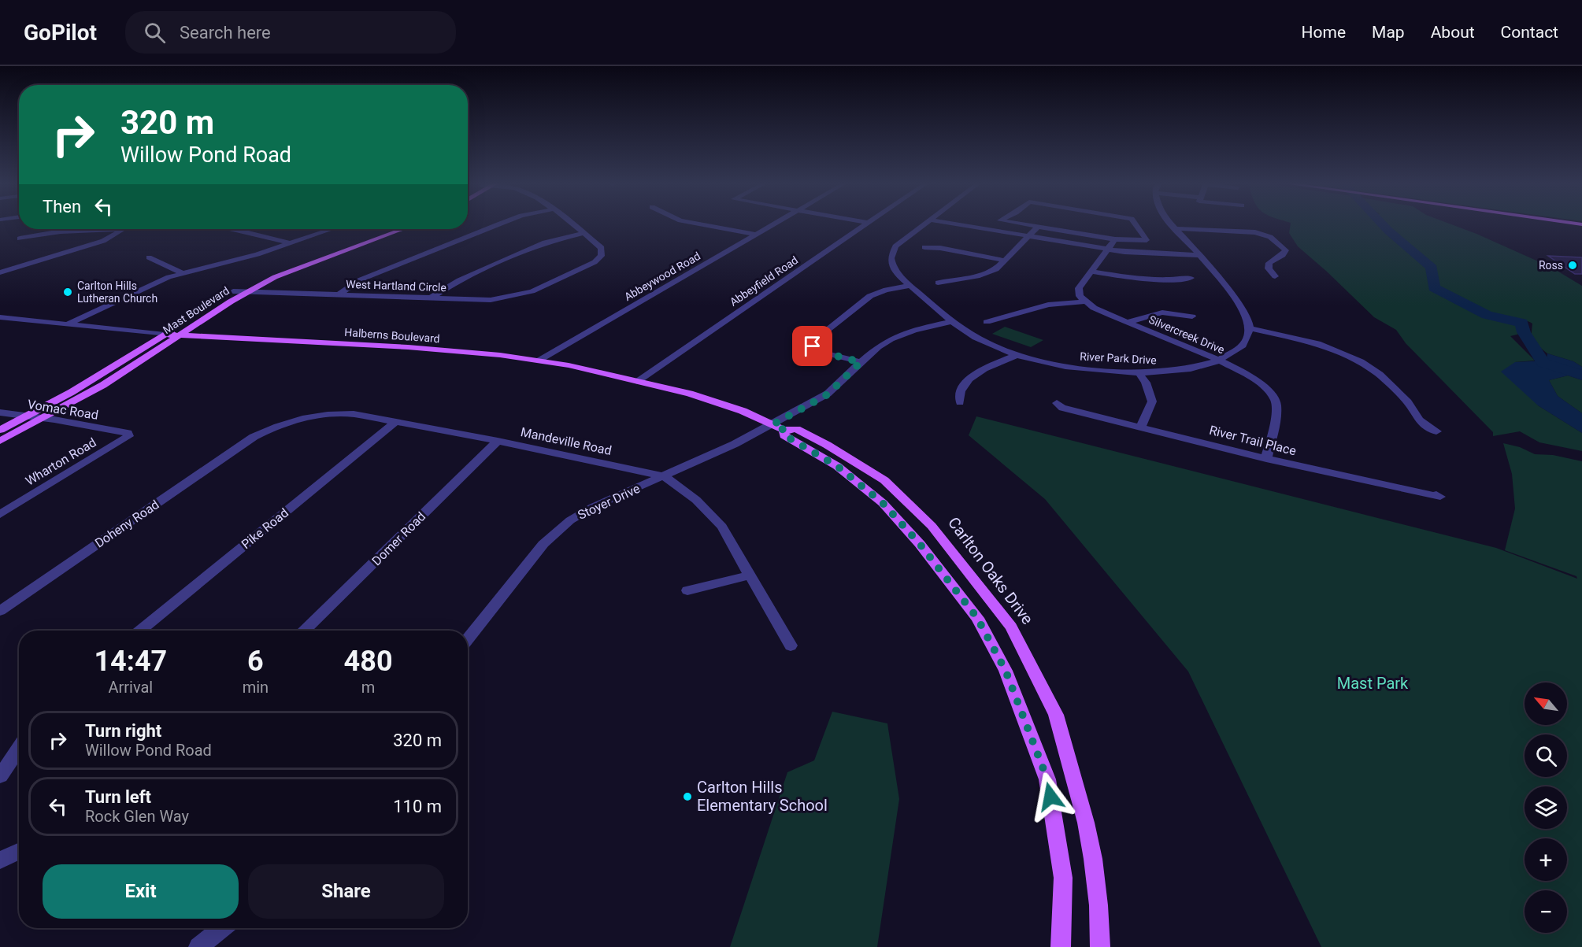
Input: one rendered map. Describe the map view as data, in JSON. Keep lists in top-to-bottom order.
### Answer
{
  "streets": {
    "main road": ["Mast Boulevard", "Halberns Boulevard", "Carlton Oaks Drive"],
    "street": [
      "Abbeywood Road",
      "Abbeyfield Road",
      "West Hartland Circle",
      "Silvercreek Drive",
      "River Park Drive",
      "Vomac Road",
      "River Trail Place",
      "Mandeville Road",
      "Wharton Road",
      "Stoyer Drive",
      "Doheny Road",
      "Pike Road",
      "Domer Road"
    ]
  },
  "crossings": [
    ["Abbeywood Road", "Halberns Boulevard"],
    ["Abbeyfield Road", "Halberns Boulevard"],
    ["West Hartland Circle", "Mast Boulevard"],
    ["Mast Boulevard", "Halberns Boulevard"],
    ["Mast Boulevard", "Vomac Road"],
    ["Silvercreek Drive", "River Park Drive"],
    ["Silvercreek Drive", "River Trail Place"],
    ["Halberns Boulevard", "Stoyer Drive"],
    ["Halberns Boulevard", "Carlton Oaks Drive"],
    ["River Park Drive", "Stoyer Drive"],
    ["Vomac Road", "Wharton Road"],
    ["Mandeville Road", "Stoyer Drive"],
    ["Mandeville Road", "Doheny Road"],
    ["Mandeville Road", "Pike Road"],
    ["Mandeville Road", "Domer Road"],
    ["Stoyer Drive", "Carlton Oaks Drive"]
  ],
  "parks": ["Mast Park"],
  "places": ["Ross", "Carlton Hills Lutheran Church", "Carlton Hills Elementary School"],
  "north": "top left",
  "page": {
    "header": "GoPilot",
    "search": "Search here",
    "nav": [
      "Home",
      "Map",
      "About",
      "Contact"
    ],
    "turn": ["320 m", "Willow Pond Road"],
    "then": "Then",
    "eta": [
      "14:47",
      "Arrival",
      "6",
      "min",
      "480",
      "m"
    ],
    "map_buttons": ["+", "−"],
    "list": [
      {
        "name": "Turn right",
        "note": "Willow Pond Road",
        "value": "320 m"
      },
      {
        "name": "Turn left",
        "note": "Rock Glen Way",
        "value": "110 m"
      }
    ],
    "buttons": ["Exit", "Share"]
  }
}
